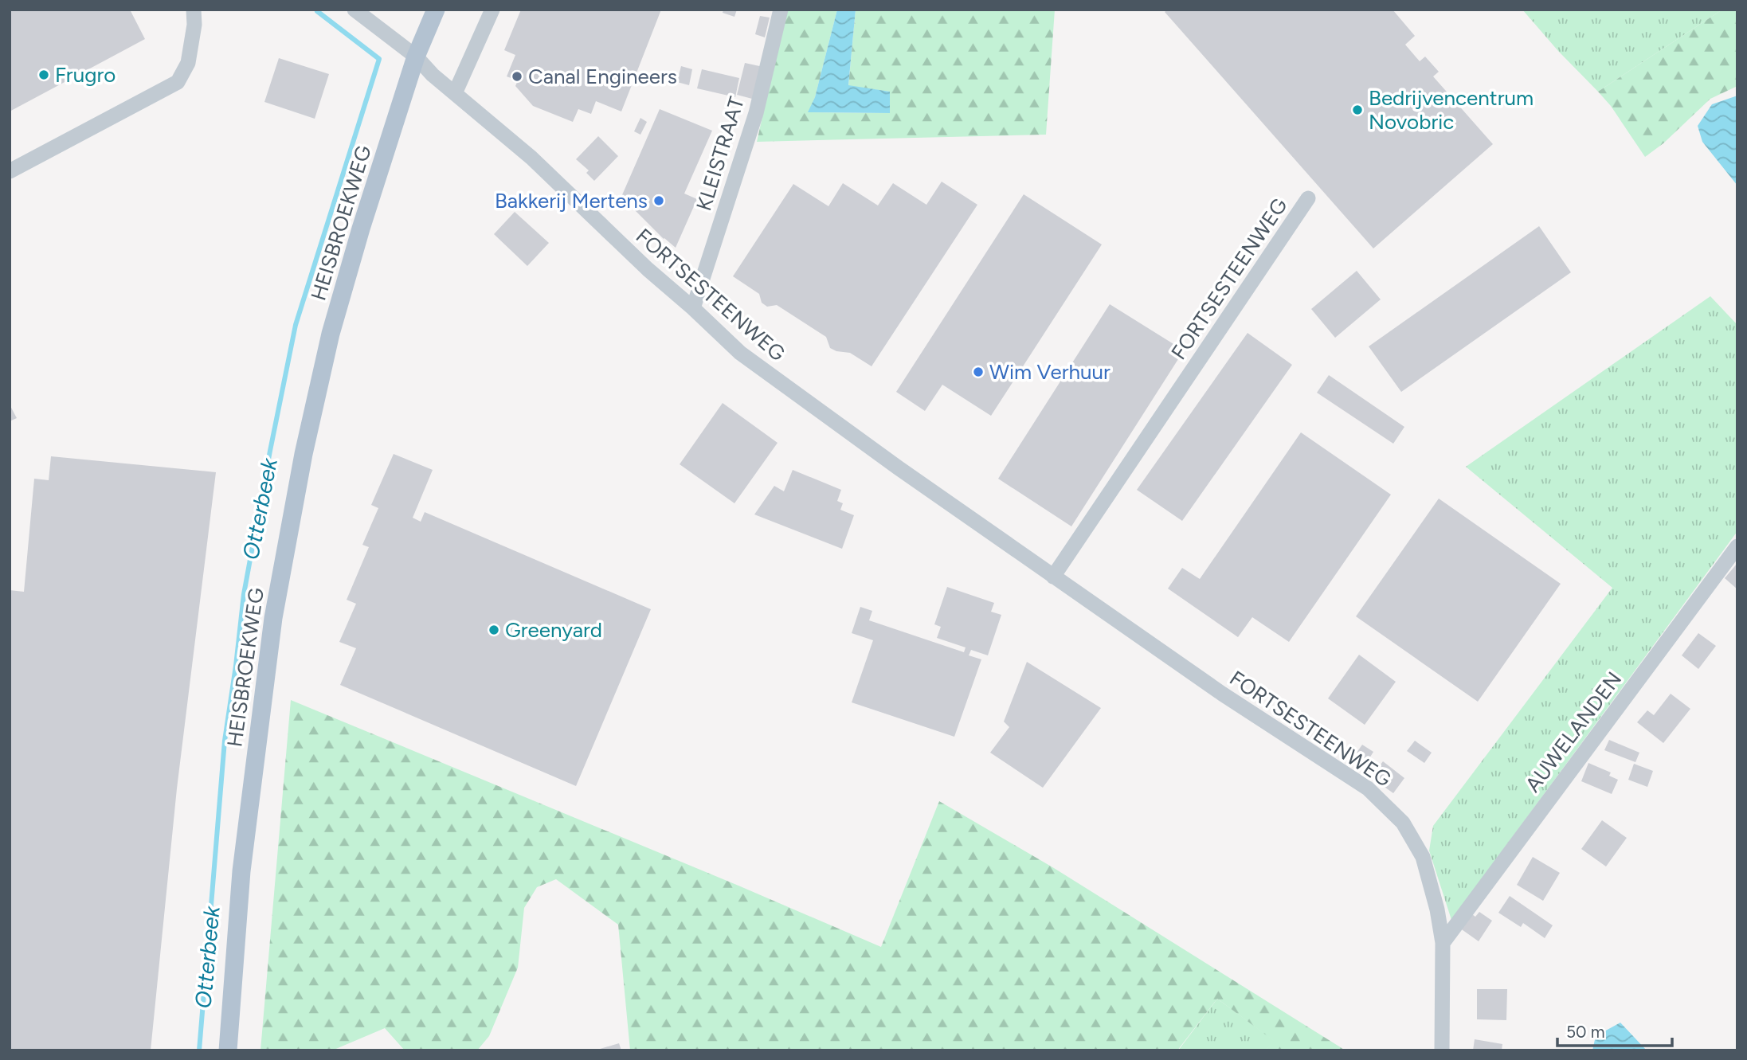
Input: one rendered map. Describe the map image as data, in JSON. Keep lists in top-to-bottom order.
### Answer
{
  "streets": {
    "main road": ["HEISBROEKWEG"],
    "street": ["KLEISTRAAT", "FORTSESTEENWEG", "AUWELANDEN"]
  },
  "crossings": [
    ["KLEISTRAAT", "FORTSESTEENWEG"],
    ["HEISBROEKWEG", "FORTSESTEENWEG"],
    ["FORTSESTEENWEG", "AUWELANDEN"]
  ],
  "water": ["Otterbeek"],
  "places": [
    "Frugro",
    "Canal Engineers",
    "Bedrijvencentrum Novobric",
    "Bakkerij Mertens",
    "Wim Verhuur",
    "Greenyard"
  ],
  "scale_bar": "50 m"
}
